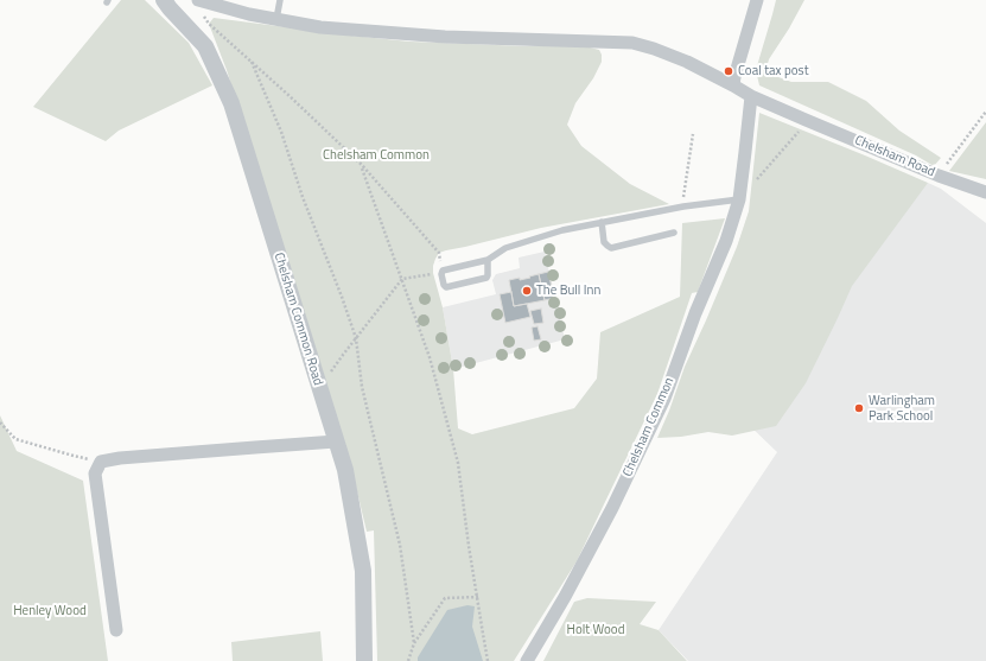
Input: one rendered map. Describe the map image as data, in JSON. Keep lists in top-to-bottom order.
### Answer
{
  "streets": {
    "street": ["Chelsham Road", "Chelsham Common Road", "Chelsham Common"]
  },
  "parks": ["Chelsham Common", "Henley Wood", "Holt Wood"],
  "places": ["Coal tax post", "The Bull Inn", "Warlingham Park School"]
}
